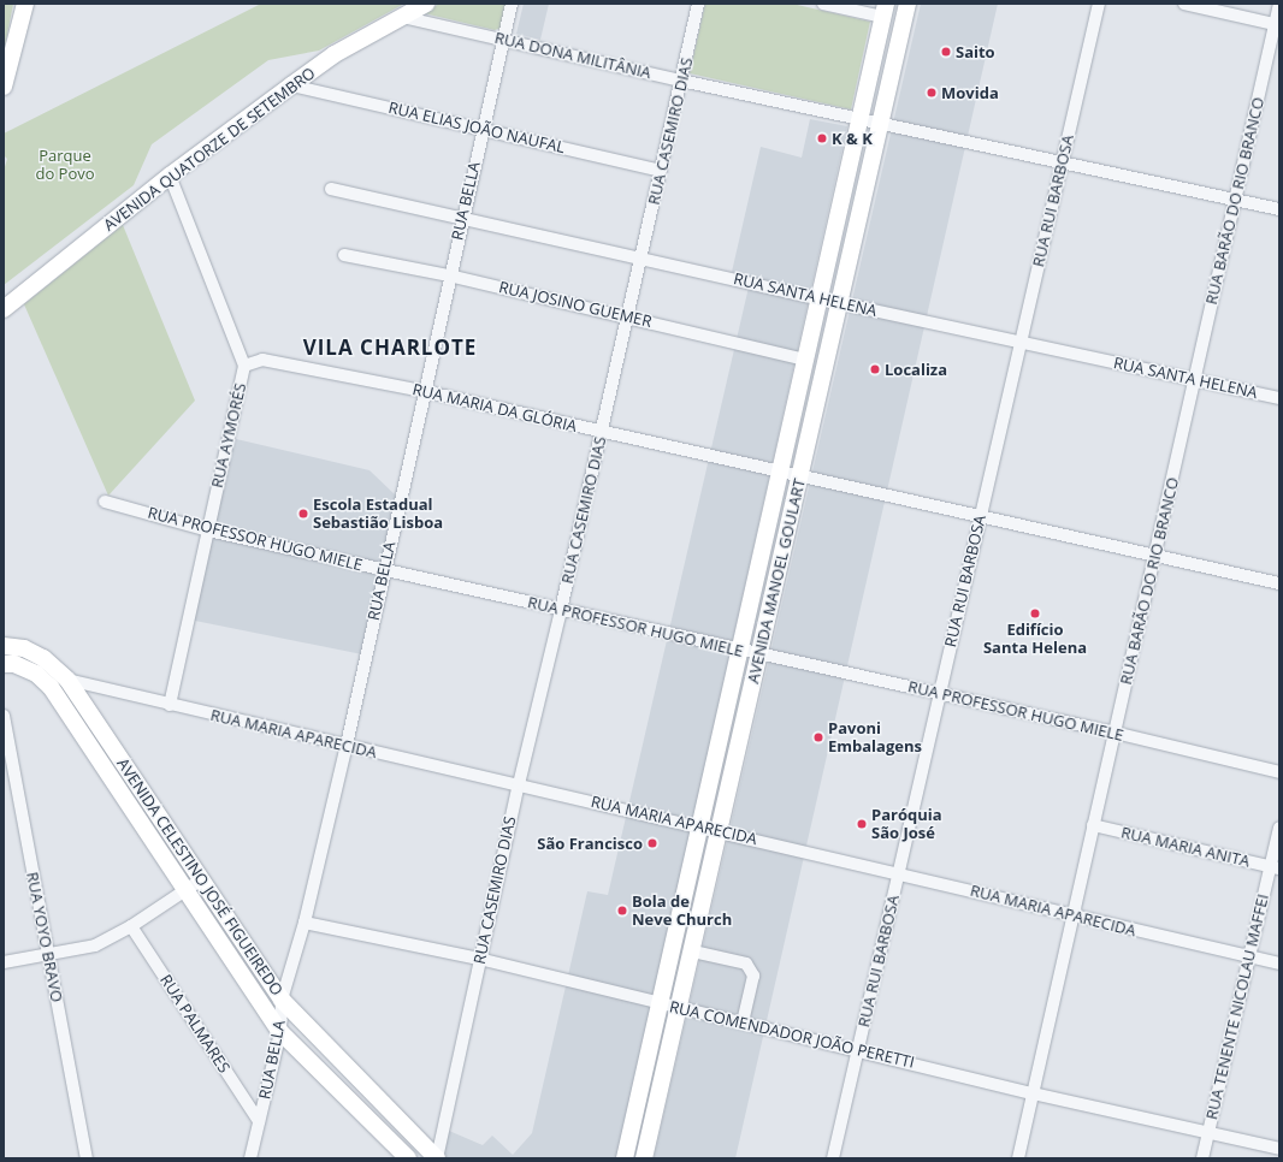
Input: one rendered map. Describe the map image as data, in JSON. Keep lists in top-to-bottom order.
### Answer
{
  "streets": {
    "main road": ["AVENIDA QUATORZE DE SETEMBRO", "AVENIDA MANOEL GOULART", "AVENIDA CELESTINO JOSÉ FIGUEIREDO"],
    "street": [
      "RUA DONA MILITÂNIA",
      "RUA ELIAS JOÃO NAUFAL",
      "RUA CASEMIRO DIAS",
      "RUA BELLA",
      "RUA RUI BARBOSA",
      "RUA BARÃO DO RIO BRANCO",
      "RUA SANTA HELENA",
      "RUA JOSINO GUEMER",
      "RUA MARIA DA GLÓRIA",
      "RUA AYMORÉS",
      "RUA PROFESSOR HUGO MIELE",
      "RUA MARIA APARECIDA",
      "RUA MARIA ANITA",
      "RUA YOYO BRAVO",
      "RUA TENENTE NICOLAU MAFFEI",
      "RUA PALMARES",
      "RUA COMENDADOR JOÃO PERETTI"
    ]
  },
  "crossings": [
    ["RUA DONA MILITÂNIA", "RUA CASEMIRO DIAS"],
    ["RUA DONA MILITÂNIA", "AVENIDA QUATORZE DE SETEMBRO"],
    ["RUA DONA MILITÂNIA", "RUA BELLA"],
    ["RUA DONA MILITÂNIA", "RUA RUI BARBOSA"],
    ["RUA DONA MILITÂNIA", "RUA BARÃO DO RIO BRANCO"],
    ["RUA DONA MILITÂNIA", "AVENIDA MANOEL GOULART"],
    ["RUA ELIAS JOÃO NAUFAL", "RUA CASEMIRO DIAS"],
    ["RUA ELIAS JOÃO NAUFAL", "AVENIDA QUATORZE DE SETEMBRO"],
    ["RUA ELIAS JOÃO NAUFAL", "RUA BELLA"],
    ["RUA CASEMIRO DIAS", "RUA SANTA HELENA"],
    ["RUA CASEMIRO DIAS", "RUA JOSINO GUEMER"],
    ["RUA CASEMIRO DIAS", "RUA MARIA DA GLÓRIA"],
    ["RUA CASEMIRO DIAS", "RUA PROFESSOR HUGO MIELE"],
    ["RUA CASEMIRO DIAS", "RUA MARIA APARECIDA"],
    ["RUA CASEMIRO DIAS", "AVENIDA CELESTINO JOSÉ FIGUEIREDO"],
    ["RUA CASEMIRO DIAS", "RUA COMENDADOR JOÃO PERETTI"],
    ["AVENIDA QUATORZE DE SETEMBRO", "RUA AYMORÉS"],
    ["RUA BELLA", "RUA SANTA HELENA"],
    ["RUA BELLA", "RUA JOSINO GUEMER"],
    ["RUA BELLA", "RUA MARIA DA GLÓRIA"],
    ["RUA BELLA", "RUA PROFESSOR HUGO MIELE"],
    ["RUA BELLA", "RUA MARIA APARECIDA"],
    ["RUA BELLA", "AVENIDA CELESTINO JOSÉ FIGUEIREDO"],
    ["RUA BELLA", "RUA PALMARES"],
    ["RUA BELLA", "RUA COMENDADOR JOÃO PERETTI"],
    ["RUA RUI BARBOSA", "RUA SANTA HELENA"],
    ["RUA RUI BARBOSA", "RUA MARIA DA GLÓRIA"],
    ["RUA RUI BARBOSA", "RUA PROFESSOR HUGO MIELE"],
    ["RUA RUI BARBOSA", "RUA MARIA APARECIDA"],
    ["RUA RUI BARBOSA", "RUA COMENDADOR JOÃO PERETTI"],
    ["RUA BARÃO DO RIO BRANCO", "RUA SANTA HELENA"],
    ["RUA BARÃO DO RIO BRANCO", "RUA MARIA DA GLÓRIA"],
    ["RUA BARÃO DO RIO BRANCO", "RUA PROFESSOR HUGO MIELE"],
    ["RUA BARÃO DO RIO BRANCO", "RUA MARIA APARECIDA"],
    ["RUA BARÃO DO RIO BRANCO", "RUA MARIA ANITA"],
    ["RUA BARÃO DO RIO BRANCO", "RUA COMENDADOR JOÃO PERETTI"],
    ["RUA SANTA HELENA", "AVENIDA MANOEL GOULART"],
    ["RUA JOSINO GUEMER", "AVENIDA MANOEL GOULART"],
    ["RUA MARIA DA GLÓRIA", "RUA AYMORÉS"],
    ["RUA MARIA DA GLÓRIA", "AVENIDA MANOEL GOULART"],
    ["RUA AYMORÉS", "RUA PROFESSOR HUGO MIELE"],
    ["RUA AYMORÉS", "RUA MARIA APARECIDA"],
    ["RUA PROFESSOR HUGO MIELE", "AVENIDA MANOEL GOULART"],
    ["AVENIDA MANOEL GOULART", "RUA MARIA APARECIDA"],
    ["AVENIDA MANOEL GOULART", "RUA COMENDADOR JOÃO PERETTI"],
    ["RUA MARIA APARECIDA", "AVENIDA CELESTINO JOSÉ FIGUEIREDO"],
    ["RUA MARIA APARECIDA", "RUA TENENTE NICOLAU MAFFEI"],
    ["RUA MARIA ANITA", "RUA TENENTE NICOLAU MAFFEI"],
    ["RUA TENENTE NICOLAU MAFFEI", "RUA COMENDADOR JOÃO PERETTI"]
  ],
  "districts": ["VILA CHARLOTE"],
  "parks": ["Parque do Povo"],
  "places": [
    "Saito",
    "Movida",
    "K & K",
    "Localiza",
    "Escola Estadual Sebastião Lisboa",
    "Edifício Santa Helena",
    "Pavoni Embalagens",
    "Paróquia São José",
    "São Francisco",
    "Bola de Neve Church"
  ]
}
